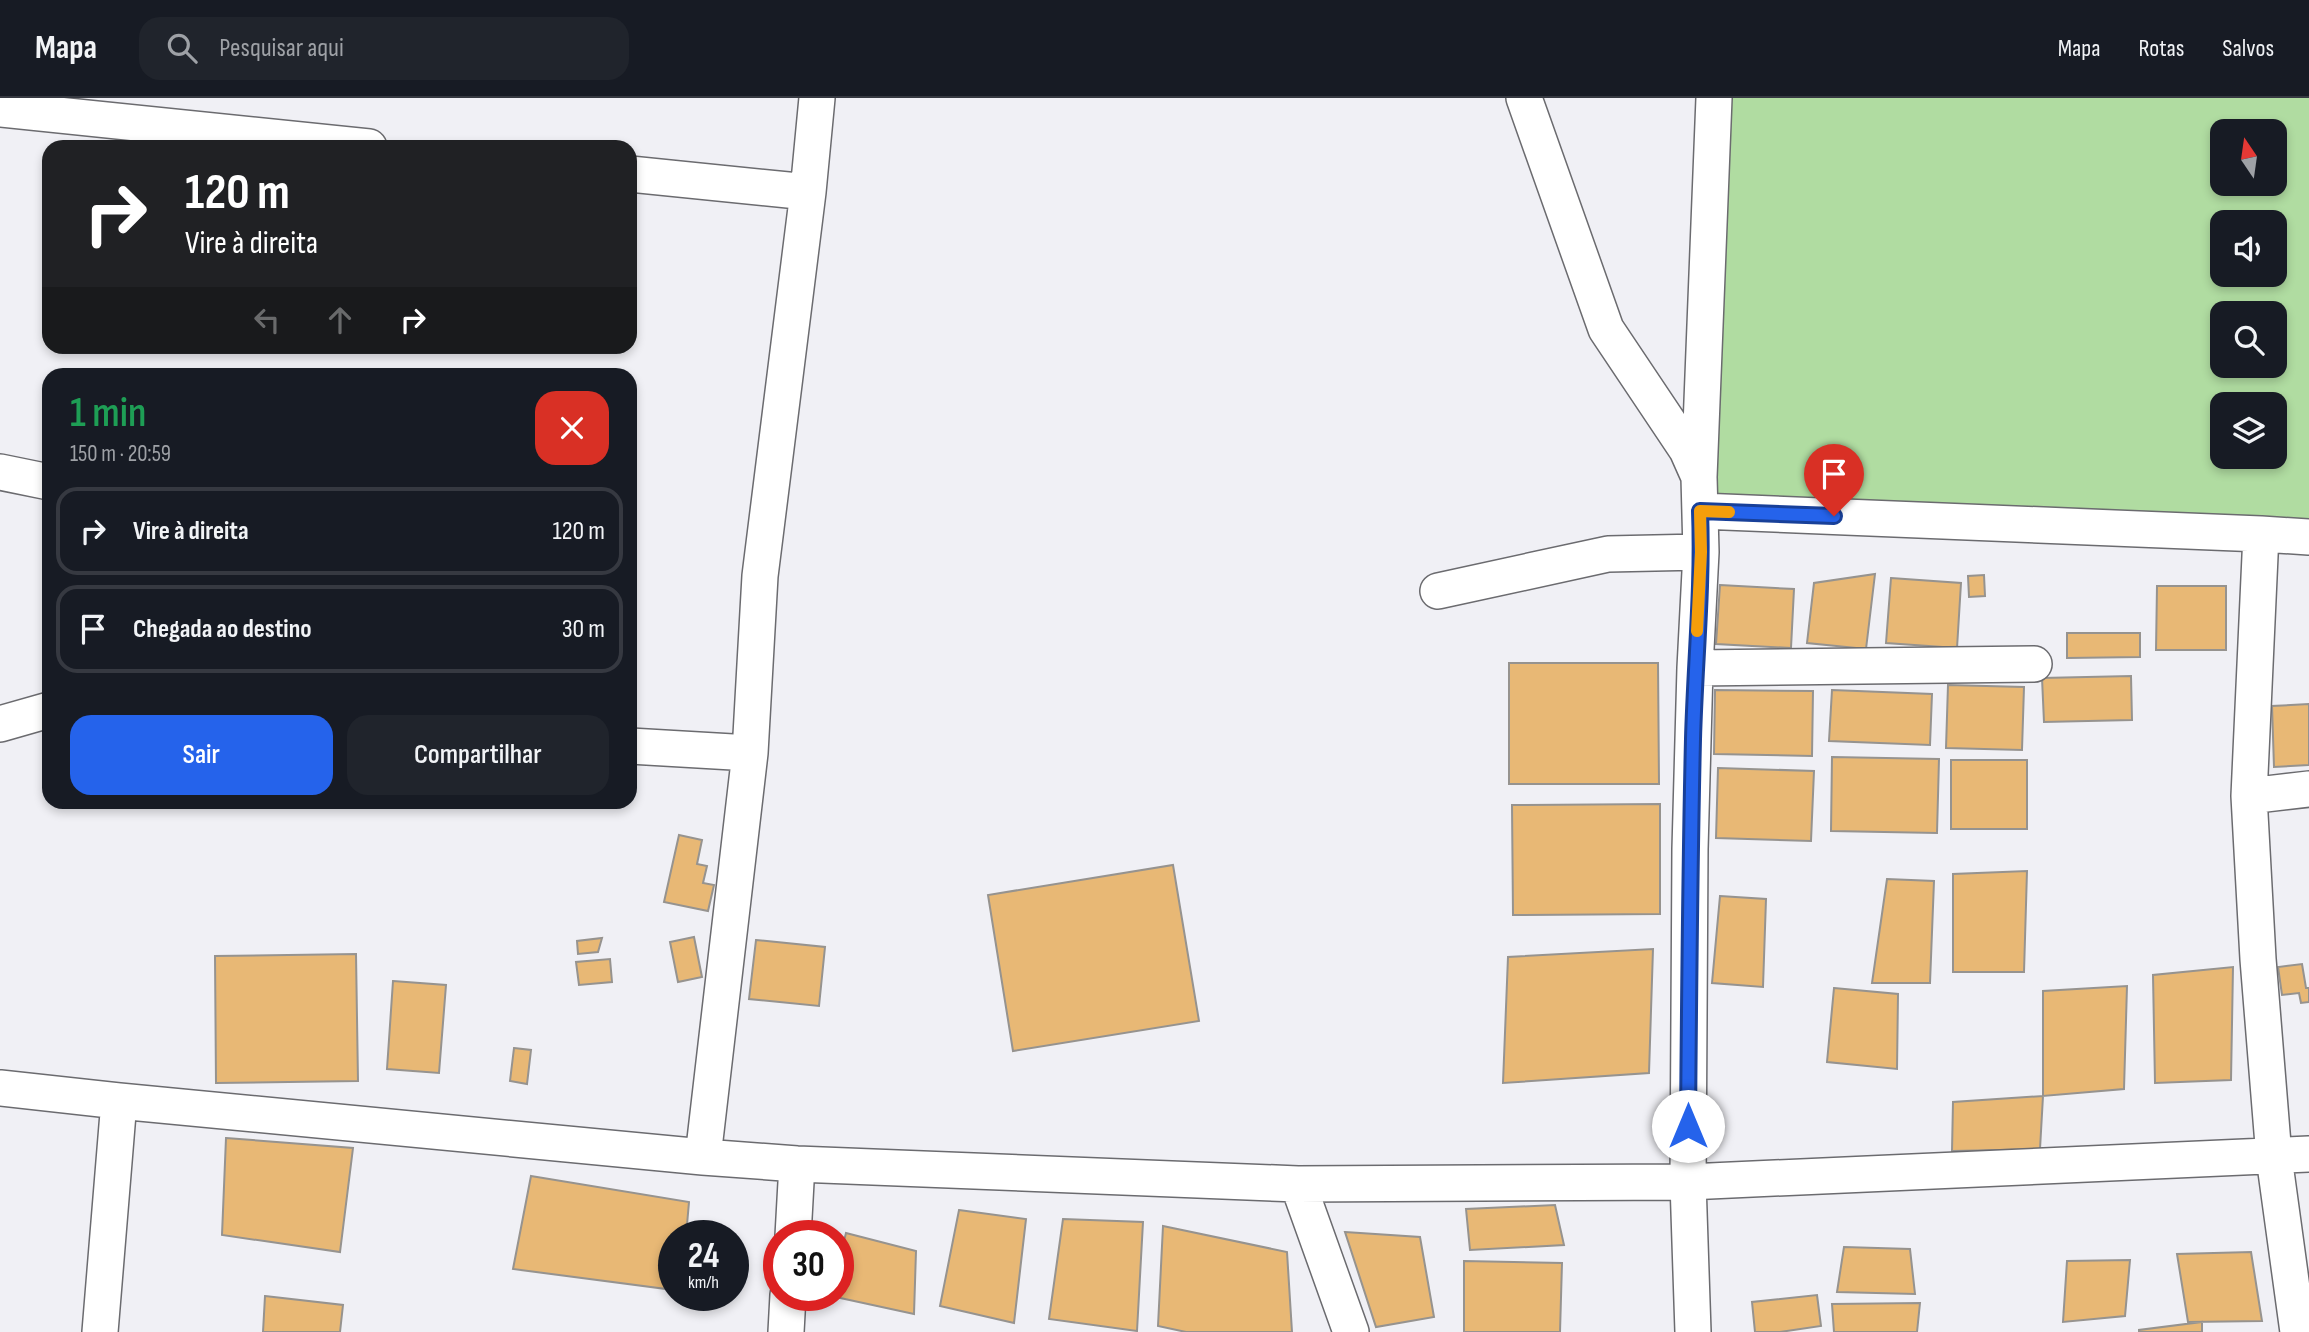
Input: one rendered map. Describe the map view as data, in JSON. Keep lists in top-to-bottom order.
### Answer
{
  "north": "top",
  "page": {
    "header": "Mapa",
    "search": "Pesquisar aqui",
    "nav": ["Mapa", "Rotas", "Salvos"],
    "turn": ["120 m", "Vire à direita"],
    "heading": ["1 min", "150 m · 20:59"],
    "list": [
      {
        "name": "Vire à direita",
        "value": "120 m"
      },
      {
        "name": "Chegada ao destino",
        "value": "30 m"
      }
    ],
    "buttons": ["Sair", "Compartilhar"],
    "speed": "24 km/h",
    "limit": "30"
  }
}
